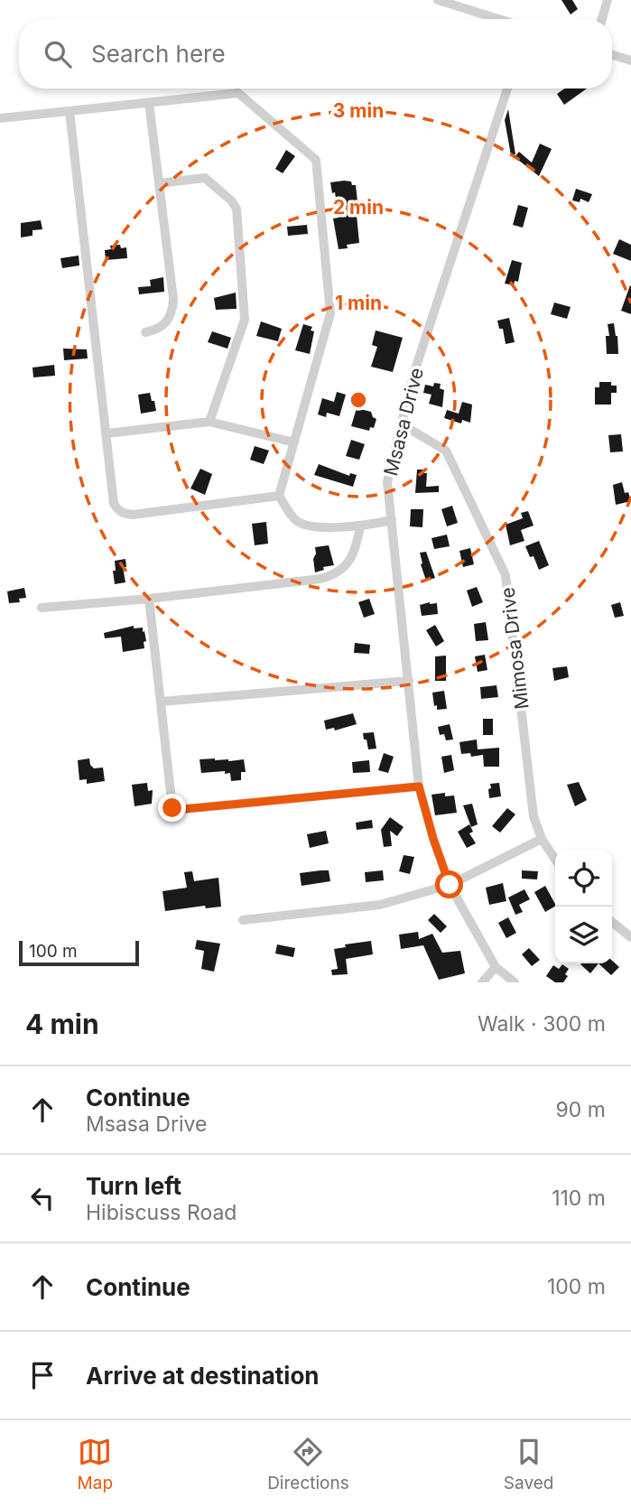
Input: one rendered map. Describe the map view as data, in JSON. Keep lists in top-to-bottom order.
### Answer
{
  "streets": {
    "street": ["Msasa Drive", "Mimosa Drive"]
  },
  "crossings": [
    ["Msasa Drive", "Mimosa Drive"]
  ],
  "scale_bar": "100 m",
  "page": {
    "search": "Search here",
    "scale": "100 m",
    "heading": ["4 min", "Walk · 300 m"],
    "list": [
      ["Continue", "Msasa Drive", "90 m"],
      ["Turn left", "Hibiscuss Road", "110 m"],
      ["Continue", "100 m"],
      "Arrive at destination"
    ],
    "nav": ["Map", "Directions", "Saved"]
  },
  "rings": ["3 min", "2 min", "1 min"]
}
